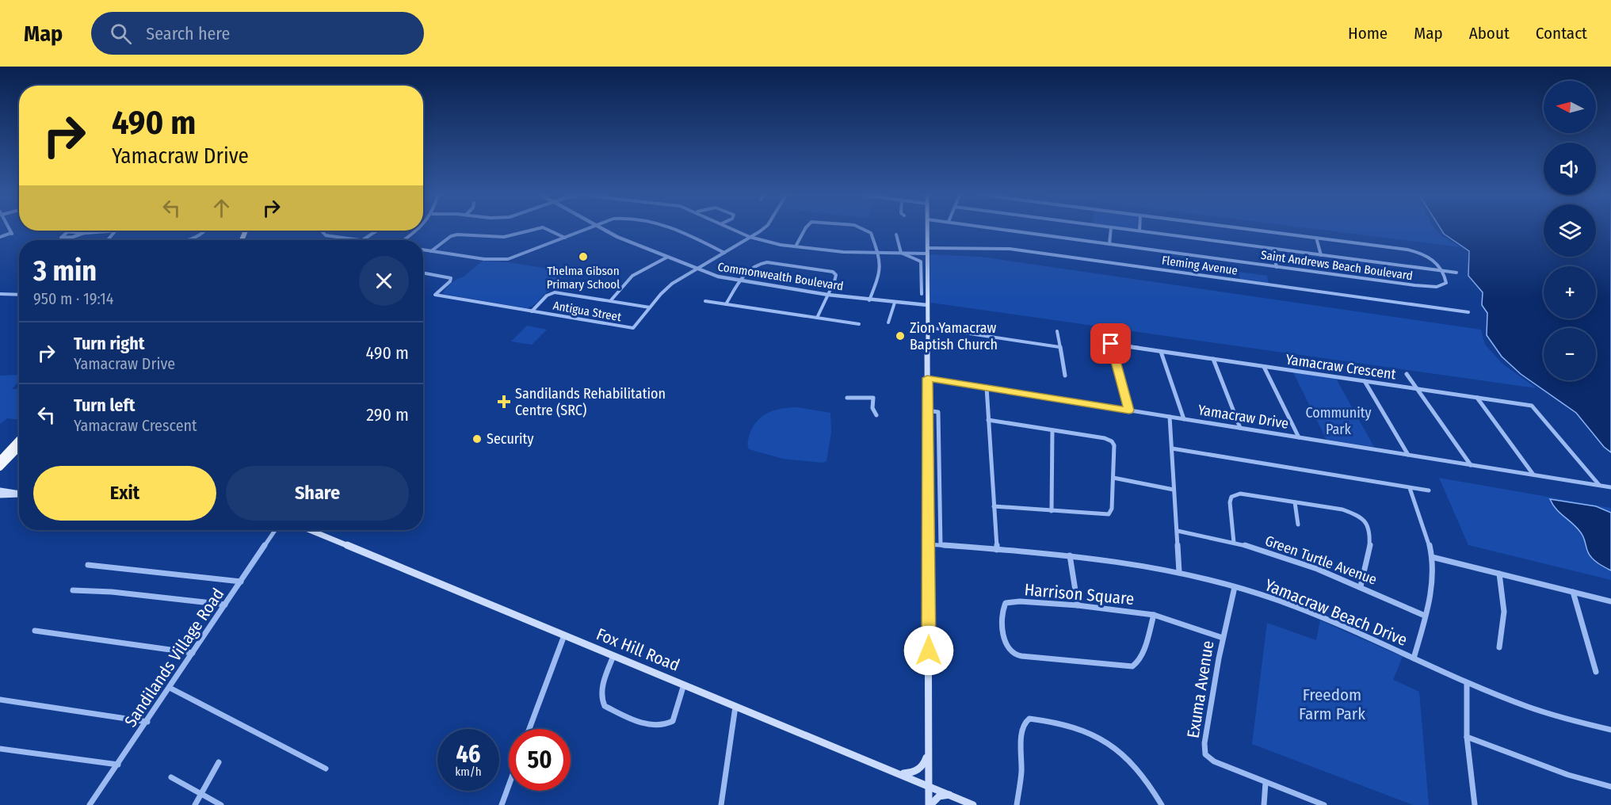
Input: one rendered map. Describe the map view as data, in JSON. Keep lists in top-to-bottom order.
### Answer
{
  "streets": {
    "main road": ["Fox Hill Road"],
    "street": [
      "Fleming Avenue",
      "Saint Andrews Beach Boulevard",
      "Commonwealth Boulevard",
      "Antigua Street",
      "Yamacraw Crescent",
      "Yamacraw Drive",
      "Green Turtle Avenue",
      "Harrison Square",
      "Yamacraw Beach Drive",
      "Sandilands Village Road",
      "Exuma Avenue"
    ]
  },
  "crossings": [
    ["Commonwealth Boulevard", "Antigua Street"],
    ["Yamacraw Crescent", "Yamacraw Drive"],
    ["Harrison Square", "Exuma Avenue"],
    ["Yamacraw Beach Drive", "Exuma Avenue"]
  ],
  "parks": ["Community Park", "Freedom Farm Park"],
  "places": {
    "other": ["Thelma Gibson Primary School", "Zion Yamacraw Baptish Church", "Security"],
    "health": ["Sandilands Rehabilitation Centre (SRC)"]
  },
  "north": "left",
  "page": {
    "header": "Map",
    "search": "Search here",
    "nav": [
      "Home",
      "Map",
      "About",
      "Contact"
    ],
    "map_buttons": ["+", "−"],
    "turn": ["490 m", "Yamacraw Drive"],
    "heading": ["3 min", "950 m · 19:14"],
    "list": [
      {
        "name": "Turn right",
        "note": "Yamacraw Drive",
        "value": "490 m"
      },
      {
        "name": "Turn left",
        "note": "Yamacraw Crescent",
        "value": "290 m"
      }
    ],
    "buttons": ["Exit", "Share"],
    "speed": "46 km/h",
    "limit": "50"
  }
}
